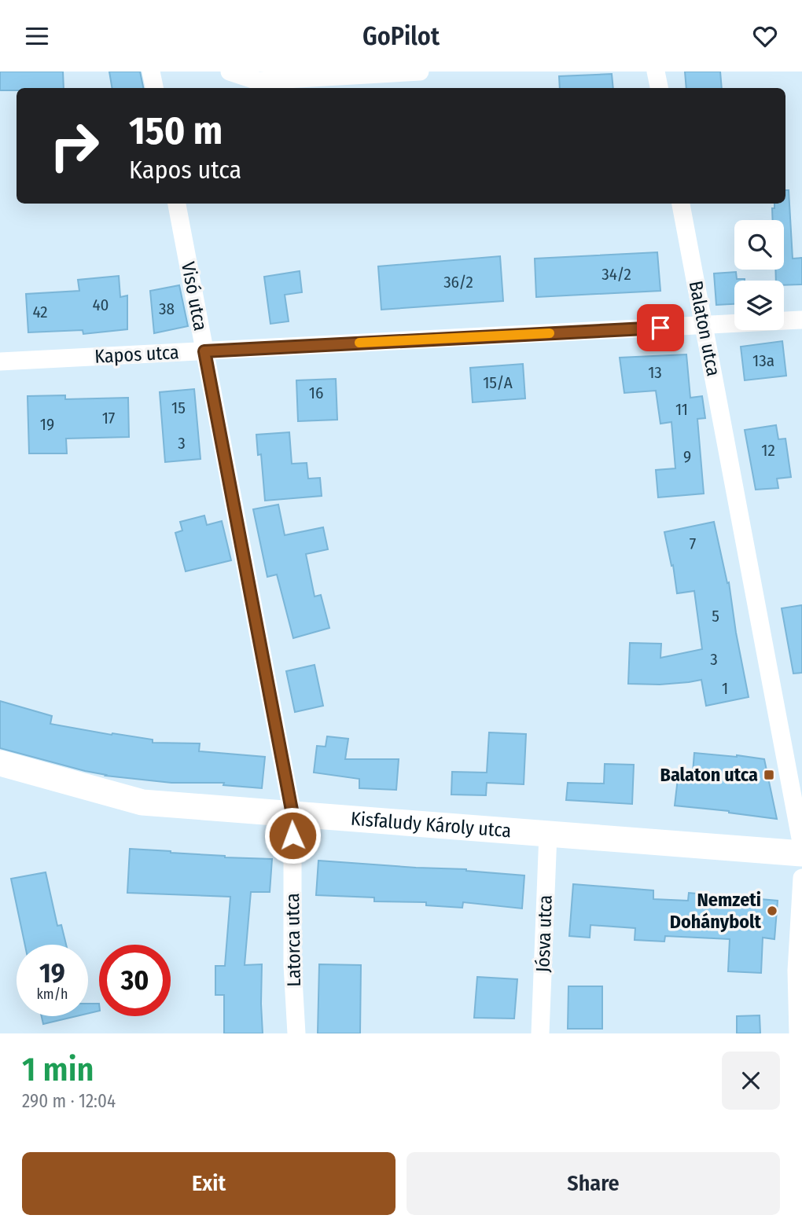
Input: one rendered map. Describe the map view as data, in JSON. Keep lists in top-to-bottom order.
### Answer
{
  "streets": {
    "main road": ["Kisfaludy Károly utca"],
    "street": [
      "Visó utca",
      "Balaton utca",
      "Kapos utca",
      "Jósva utca",
      "Latorca utca"
    ]
  },
  "crossings": [
    ["Visó utca", "Kapos utca"],
    ["Visó utca", "Kisfaludy Károly utca"],
    ["Visó utca", "Latorca utca"],
    ["Balaton utca", "Kapos utca"],
    ["Kisfaludy Károly utca", "Jósva utca"],
    ["Kisfaludy Károly utca", "Latorca utca"]
  ],
  "places": {
    "transit": ["Balaton utca"],
    "other": ["Nemzeti Dohánybolt"]
  },
  "house_numbers": [
    "34/2",
    "36/2",
    "40",
    "38",
    "42",
    "13a",
    "13",
    "15/A",
    "16",
    "15",
    "11",
    "17",
    "19",
    "3",
    "12",
    "9",
    "7",
    "5",
    "3",
    "1"
  ],
  "page": {
    "header": "GoPilot",
    "turn": ["150 m", "Kapos utca"],
    "speed": "19 km/h",
    "limit": "30",
    "heading": ["1 min", "290 m · 12:04"],
    "buttons": ["Exit", "Share"]
  }
}
